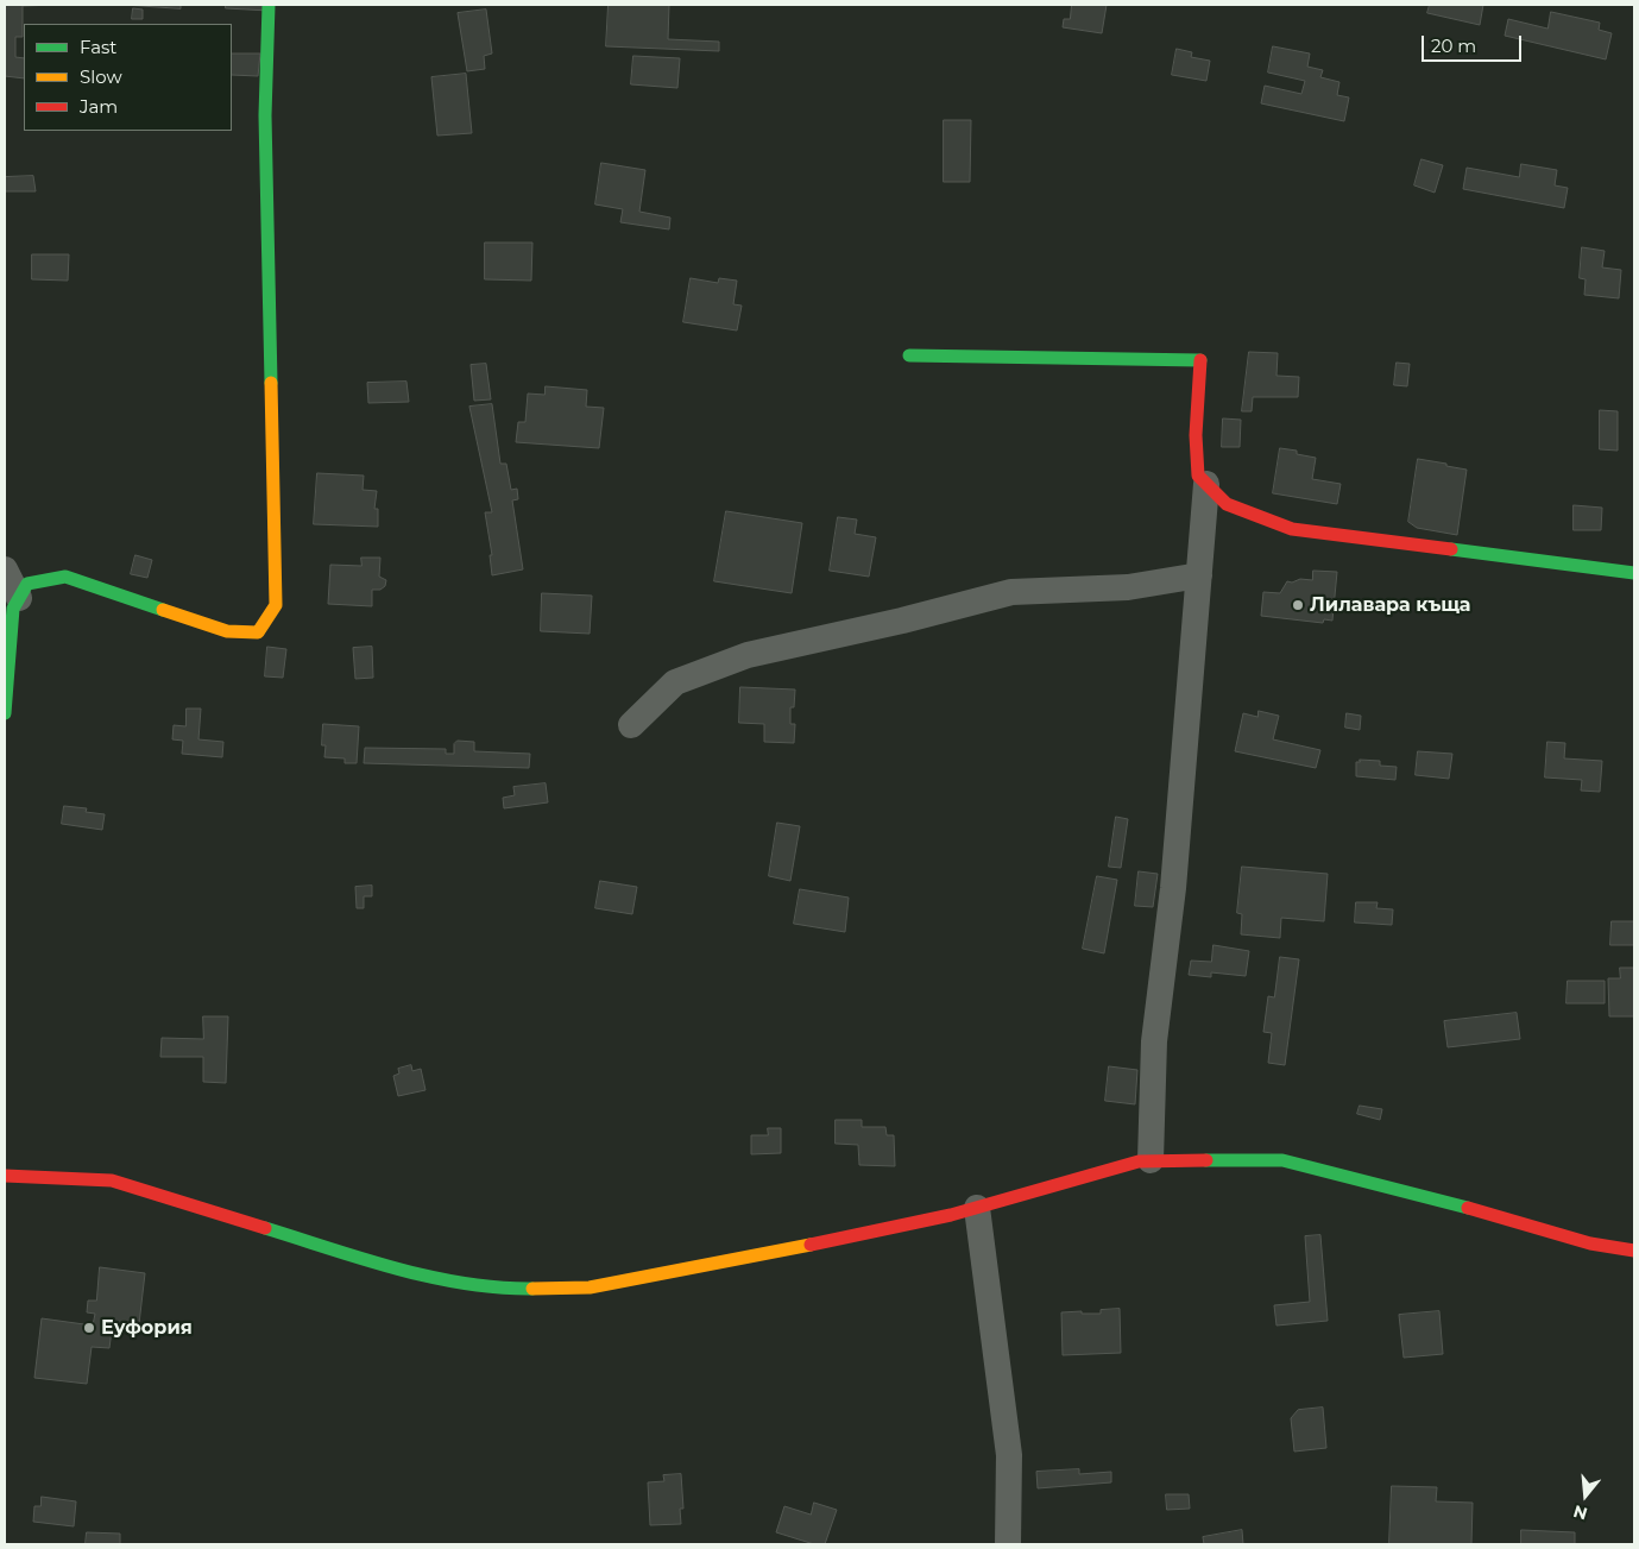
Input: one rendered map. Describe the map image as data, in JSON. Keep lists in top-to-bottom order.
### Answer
{
  "places": ["Лилавара къща", "Еуфория"],
  "legend": ["Fast", "Slow", "Jam"],
  "scale_bar": "20 m",
  "north": "bottom"
}
